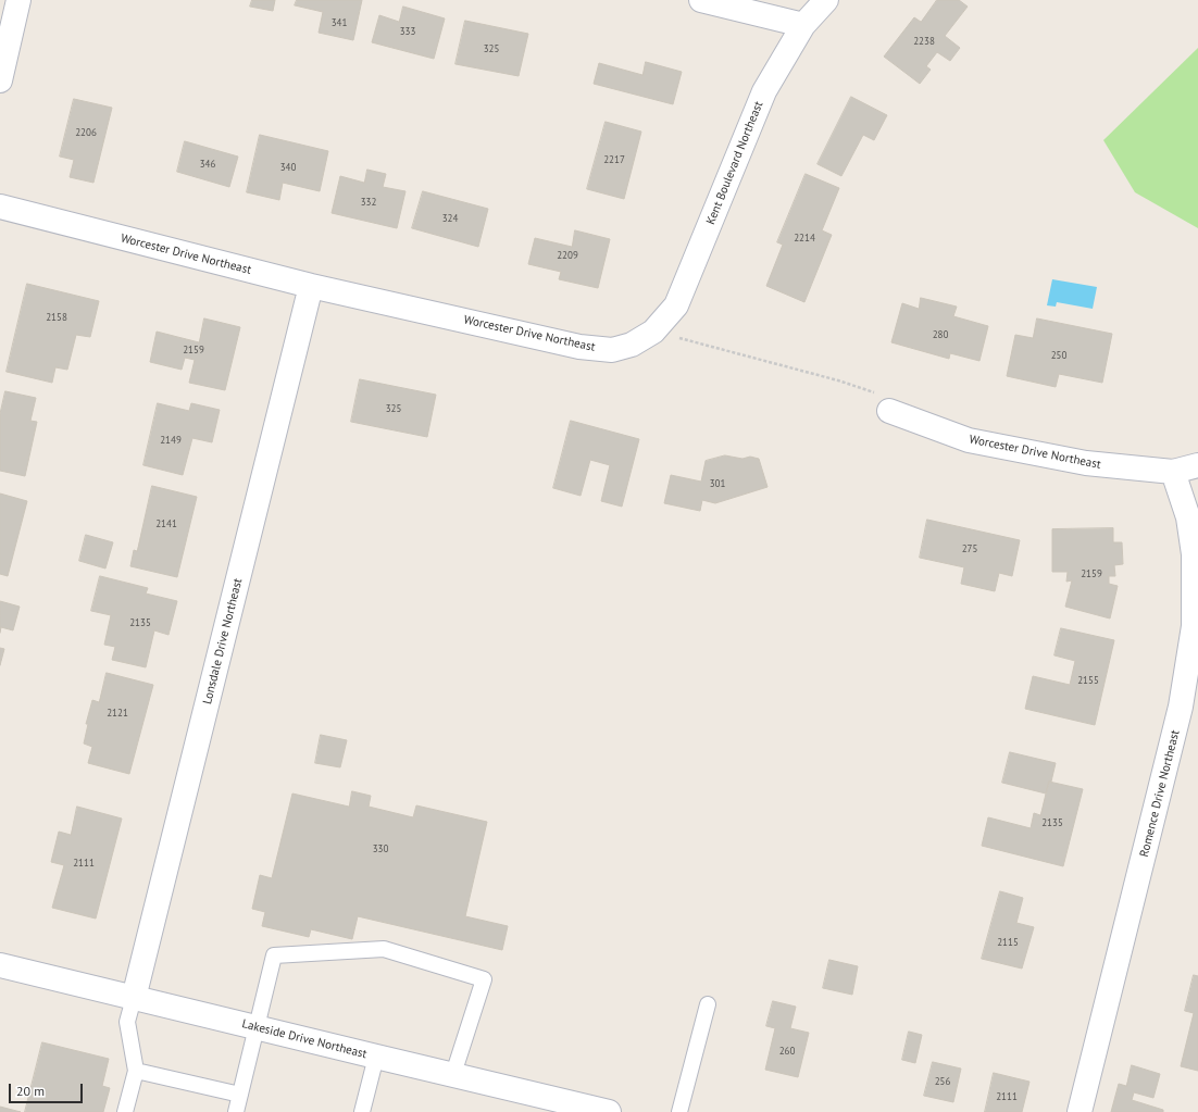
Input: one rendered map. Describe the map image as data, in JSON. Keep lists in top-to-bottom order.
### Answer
{
  "streets": {
    "street": [
      "Kent Boulevard Northeast",
      "Worcester Drive Northeast",
      "Lonsdale Drive Northeast",
      "Romence Drive Northeast",
      "Lakeside Drive Northeast"
    ]
  },
  "crossings": [
    ["Kent Boulevard Northeast", "Worcester Drive Northeast"],
    ["Worcester Drive Northeast", "Lonsdale Drive Northeast"],
    ["Worcester Drive Northeast", "Romence Drive Northeast"],
    ["Lonsdale Drive Northeast", "Lakeside Drive Northeast"]
  ],
  "house_numbers": [
    "341",
    "333",
    "2238",
    "325",
    "2206",
    "2217",
    "346",
    "340",
    "332",
    "324",
    "2214",
    "2209",
    "2158",
    "280",
    "2159",
    "250",
    "325",
    "2149",
    "301",
    "2141",
    "275",
    "2159",
    "2135",
    "2155",
    "2121",
    "2135",
    "330",
    "2111",
    "2115",
    "260",
    "256",
    "2111"
  ],
  "scale_bar": "20 m"
}
